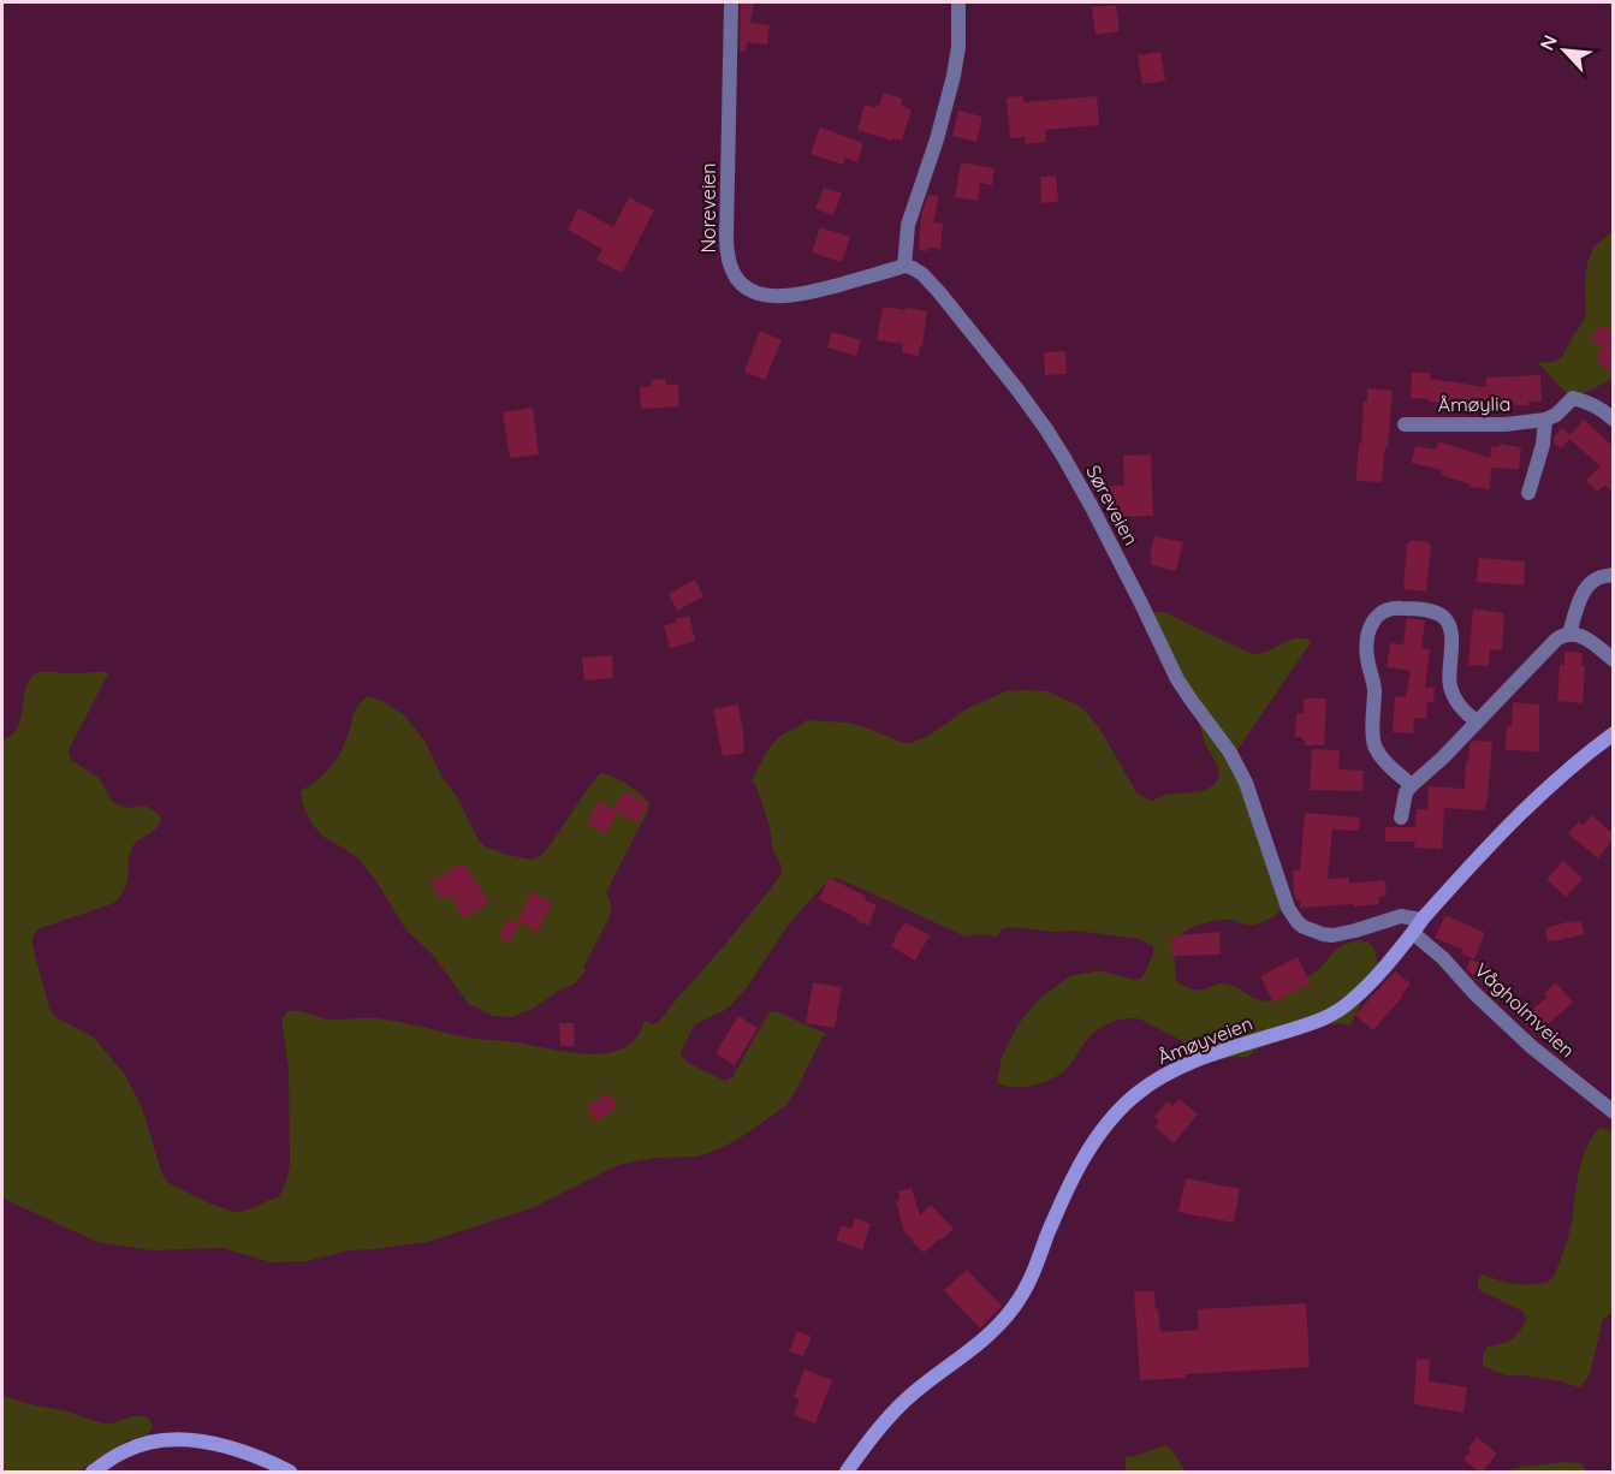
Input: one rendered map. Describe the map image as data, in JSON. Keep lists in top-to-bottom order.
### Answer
{
  "streets": {
    "main road": ["Åmøyveien"],
    "street": [
      "Noreveien",
      "Åmøylia",
      "Søreveien",
      "Vågholmveien"
    ]
  },
  "crossings": [
    ["Noreveien", "Søreveien"],
    ["Søreveien", "Vågholmveien"],
    ["Søreveien", "Åmøyveien"],
    ["Vågholmveien", "Åmøyveien"]
  ],
  "north": "top left"
}
